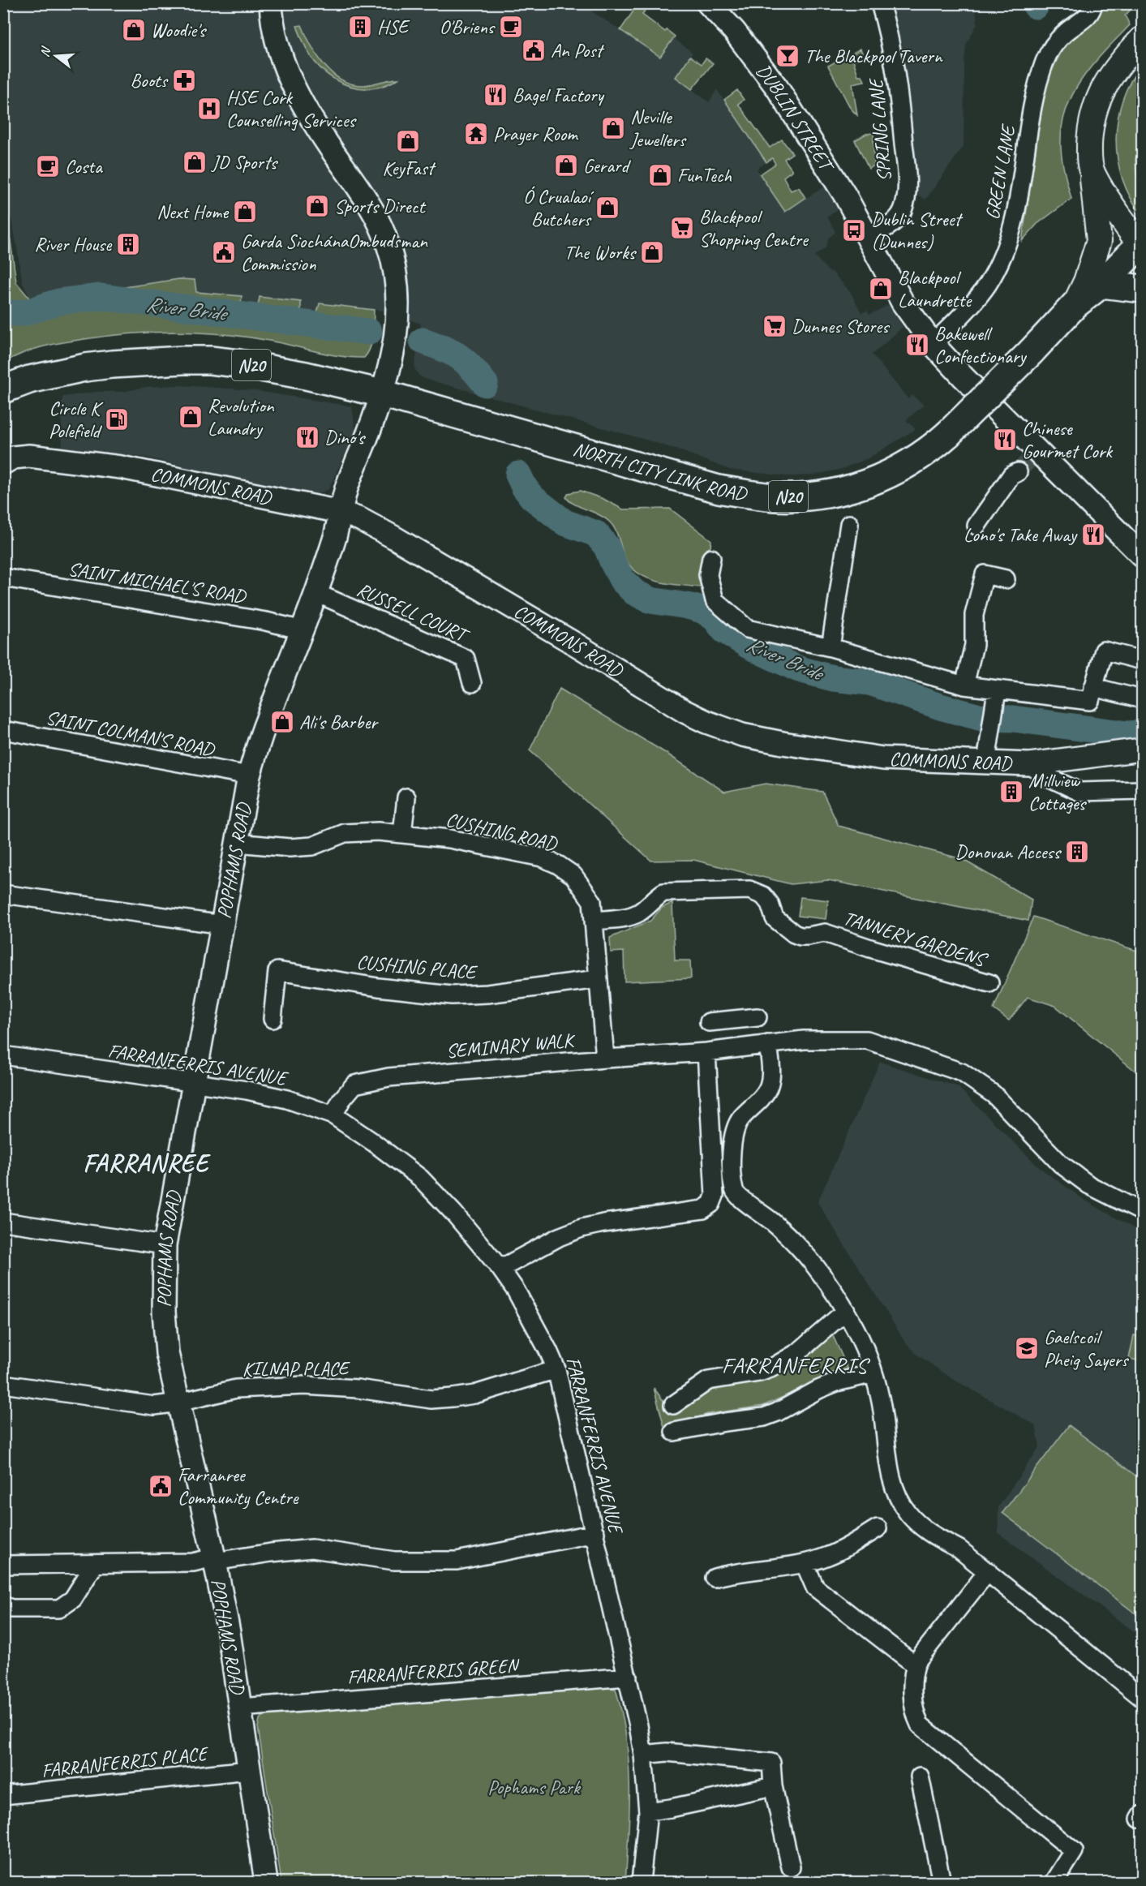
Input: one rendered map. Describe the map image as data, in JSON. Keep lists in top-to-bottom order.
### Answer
{
  "streets": {
    "highway": ["N20", "NORTH CITY LINK ROAD"],
    "street": [
      "DUBLIN STREET",
      "SPRING LANE",
      "GREEN LANE",
      "COMMONS ROAD",
      "SAINT MICHAEL'S ROAD",
      "RUSSELL COURT",
      "SAINT COLMAN'S ROAD",
      "CUSHING ROAD",
      "POPHAMS ROAD",
      "TANNERY GARDENS",
      "CUSHING PLACE",
      "SEMINARY WALK",
      "FARRANFERRIS AVENUE",
      "KILNAP PLACE",
      "FARRANFERRIS GREEN",
      "FARRANFERRIS PLACE"
    ]
  },
  "crossings": [
    ["DUBLIN STREET", "SPRING LANE"],
    ["DUBLIN STREET", "GREEN LANE"],
    ["N20", "NORTH CITY LINK ROAD"],
    ["N20", "POPHAMS ROAD"],
    ["NORTH CITY LINK ROAD", "POPHAMS ROAD"],
    ["COMMONS ROAD", "POPHAMS ROAD"],
    ["SAINT MICHAEL'S ROAD", "POPHAMS ROAD"],
    ["RUSSELL COURT", "POPHAMS ROAD"],
    ["SAINT COLMAN'S ROAD", "POPHAMS ROAD"],
    ["CUSHING ROAD", "POPHAMS ROAD"],
    ["CUSHING ROAD", "TANNERY GARDENS"],
    ["CUSHING ROAD", "CUSHING PLACE"],
    ["CUSHING ROAD", "SEMINARY WALK"],
    ["POPHAMS ROAD", "FARRANFERRIS AVENUE"],
    ["POPHAMS ROAD", "KILNAP PLACE"],
    ["POPHAMS ROAD", "FARRANFERRIS GREEN"],
    ["POPHAMS ROAD", "FARRANFERRIS PLACE"],
    ["SEMINARY WALK", "FARRANFERRIS AVENUE"],
    ["FARRANFERRIS AVENUE", "KILNAP PLACE"],
    ["FARRANFERRIS AVENUE", "FARRANFERRIS GREEN"]
  ],
  "districts": ["FARRANREE", "FARRANFERRIS"],
  "water": ["River Bride"],
  "parks": ["Pophams Park"],
  "places": {
    "building": [
      "HSE",
      "River House",
      "Millview Cottages",
      "Donovan Access"
    ],
    "cafe": ["O'Briens", "Costa"],
    "shop": [
      "Woodie's",
      "Neville Jewellers",
      "KeyFast",
      "JD Sports",
      "Gerard",
      "FunTech",
      "Sports Direct",
      "Ó Crualaoí Butchers",
      "Next Home",
      "The Works",
      "Blackpool Laundrette",
      "Revolution Laundry",
      "Ali's Barber"
    ],
    "public building": ["An Post", "Garda SiochánaOmbudsman Commission", "Farranree Community Centre"],
    "bar": ["The Blackpool Tavern"],
    "pharmacy": ["Boots"],
    "restaurant": [
      "Bagel Factory",
      "Bakewell Confectionary",
      "Dino's",
      "Chinese Gourmet Cork",
      "Lono's Take Away"
    ],
    "hospital": ["HSE Cork Counselling Services"],
    "temple": ["Prayer Room"],
    "supermarket": ["Blackpool Shopping Centre", "Dunnes Stores"],
    "bus stop": ["Dublin Street (Dunnes)"],
    "fuel station": ["Circle K Polefield"],
    "school or university": ["Gaelscoil Pheig Sayers"]
  },
  "north": "left"
}
